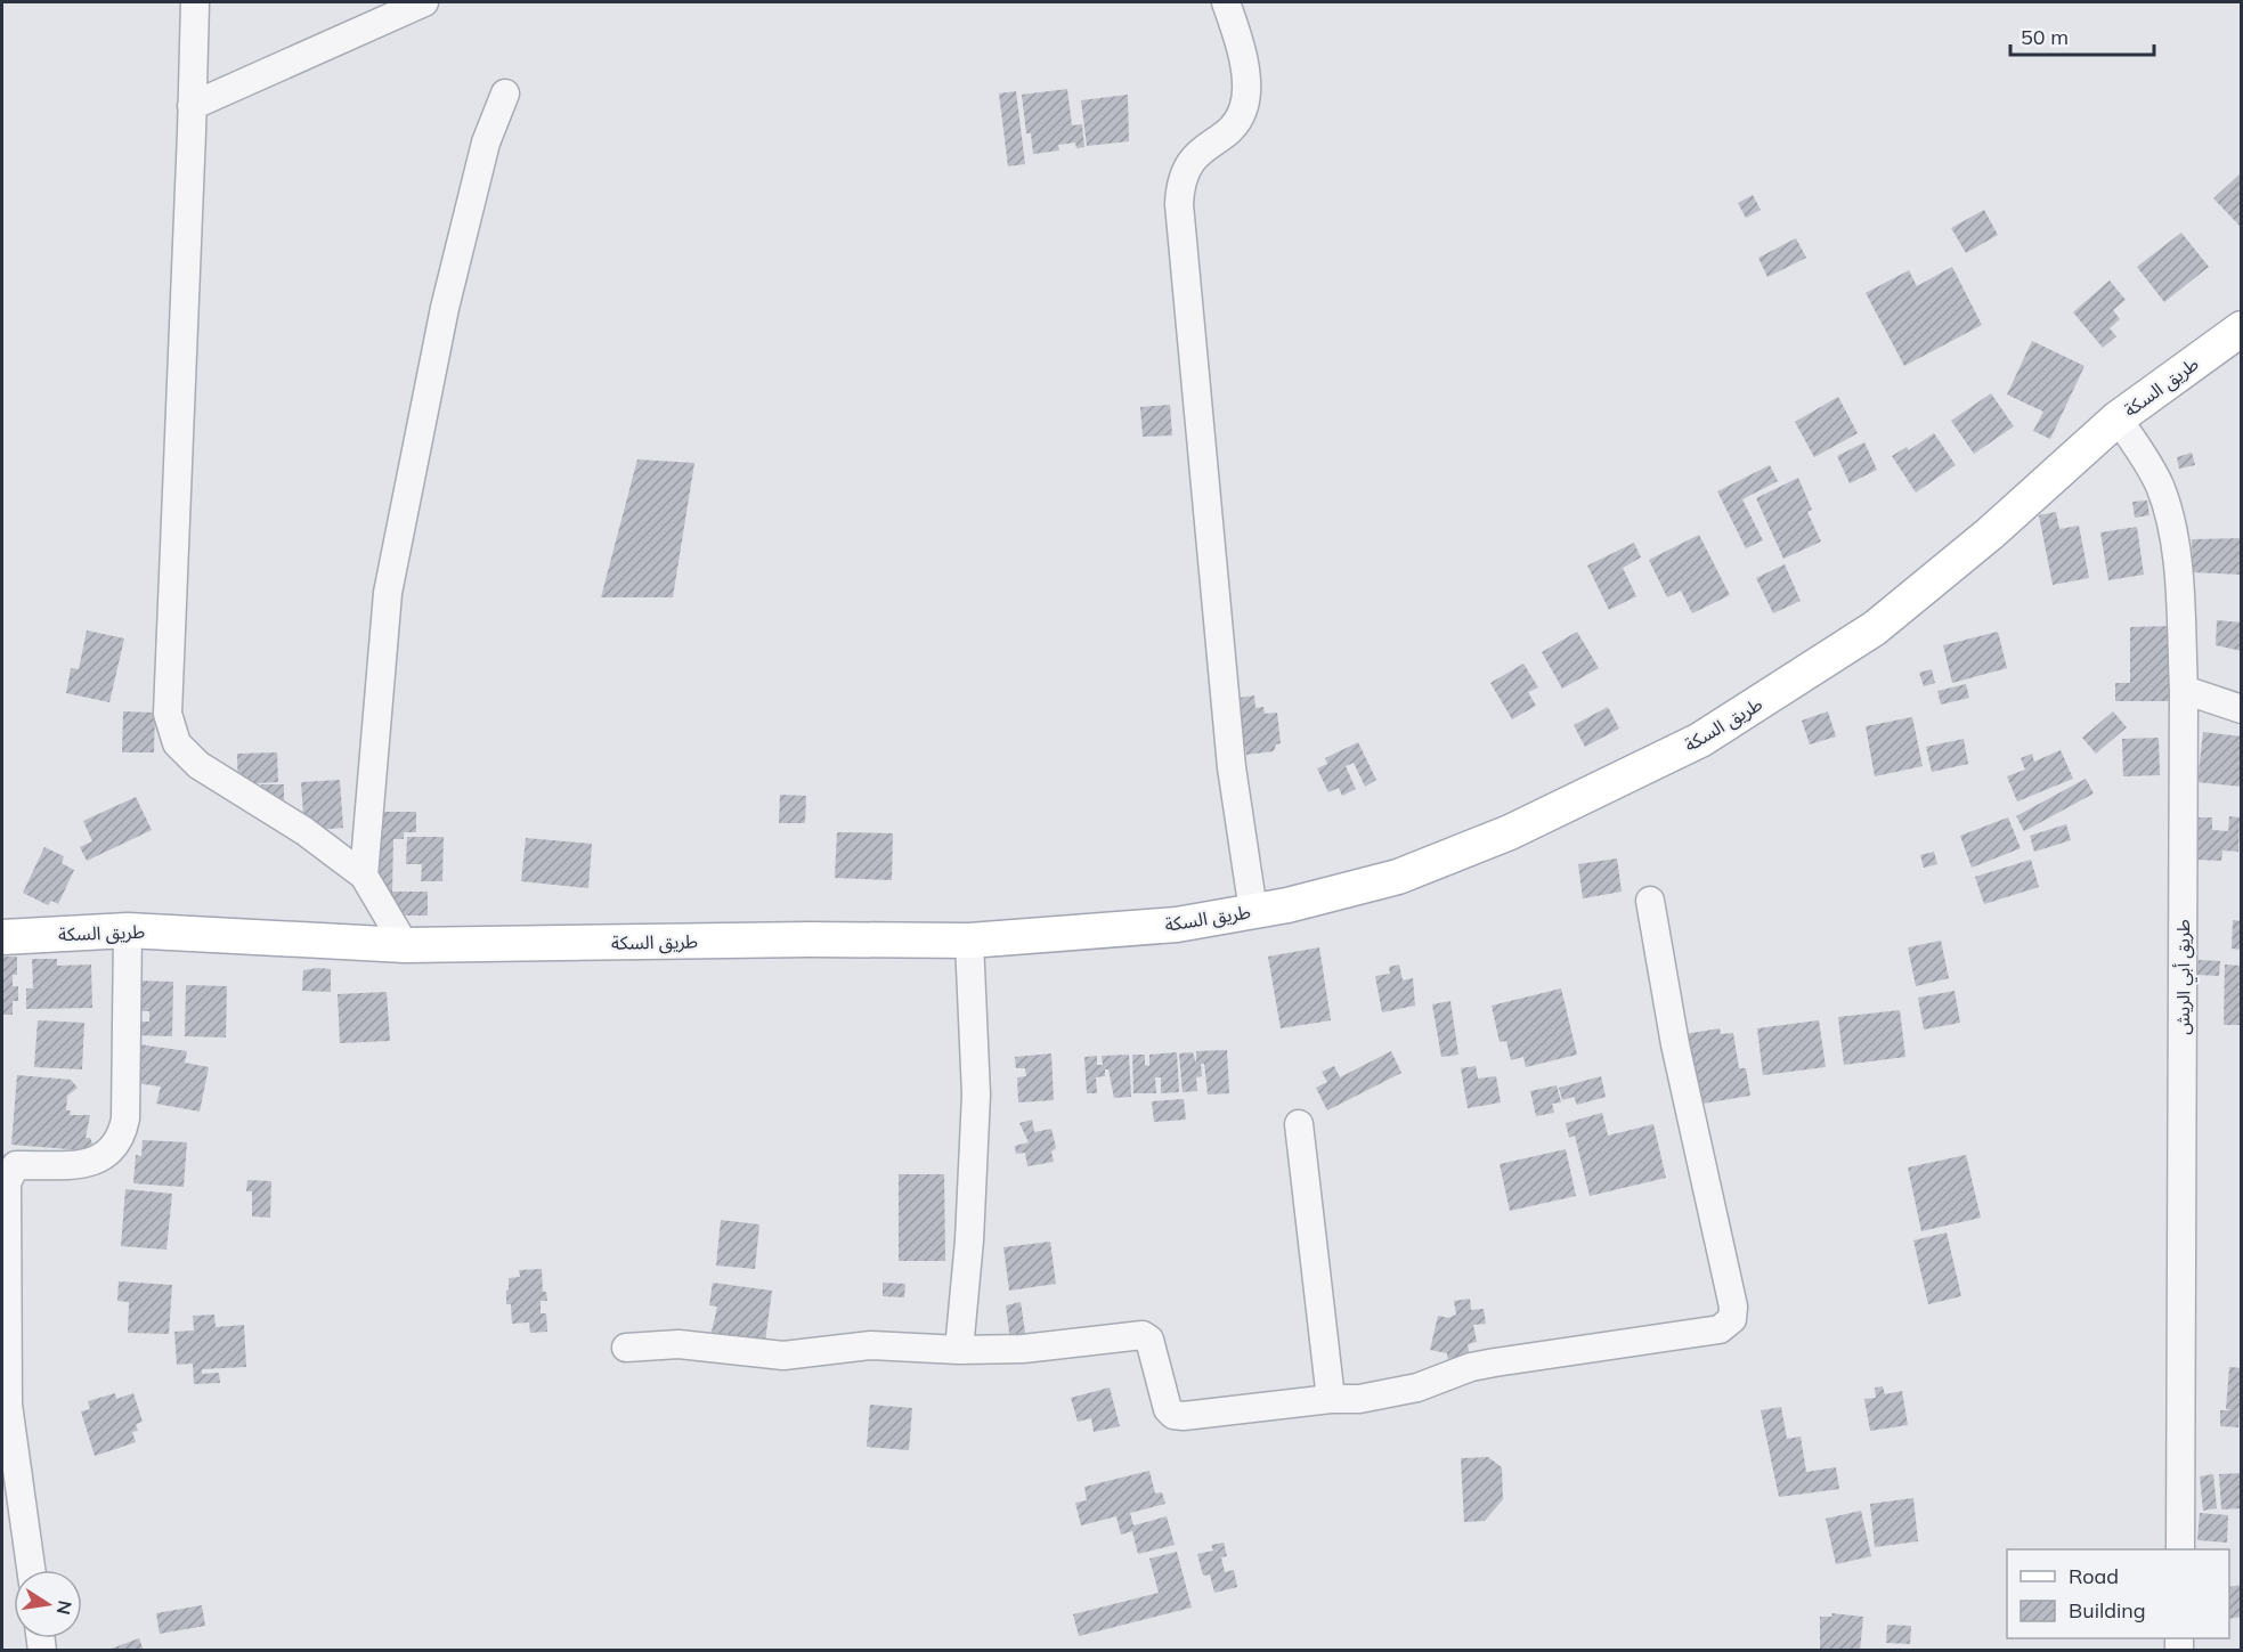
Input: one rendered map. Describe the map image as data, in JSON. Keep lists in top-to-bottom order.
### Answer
{
  "streets": {
    "main road": ["طريق السكة"],
    "street": ["طريق أبي الريش"]
  },
  "crossings": [
    ["طريق السكة", "طريق أبي الريش"]
  ],
  "legend": ["Road", "Building"],
  "scale_bar": "50 m",
  "north": "right"
}
